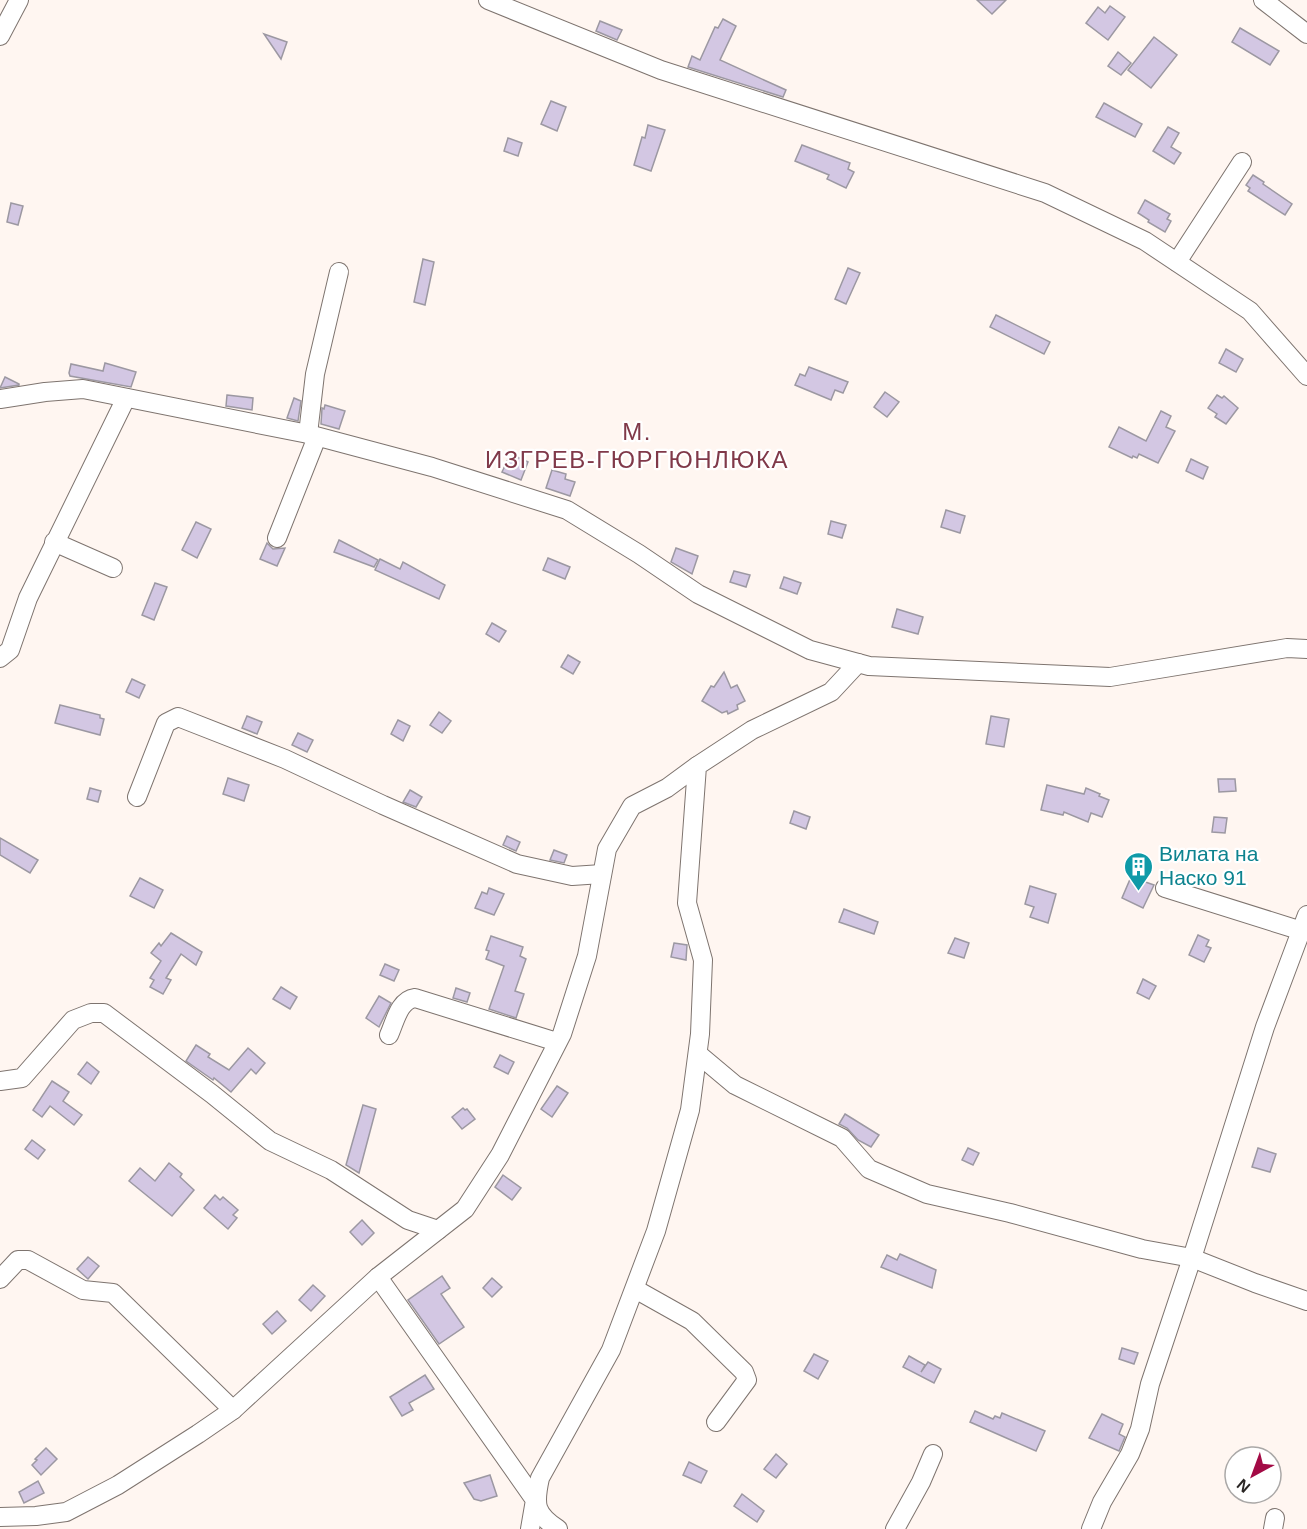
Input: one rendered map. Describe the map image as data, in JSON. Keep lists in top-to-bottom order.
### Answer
{
  "districts": ["М. ИЗГРЕВ-ГЮРГЮНЛЮКА"],
  "places": {
    "building": ["Вилата на Наско 91"]
  },
  "north": "bottom left"
}
